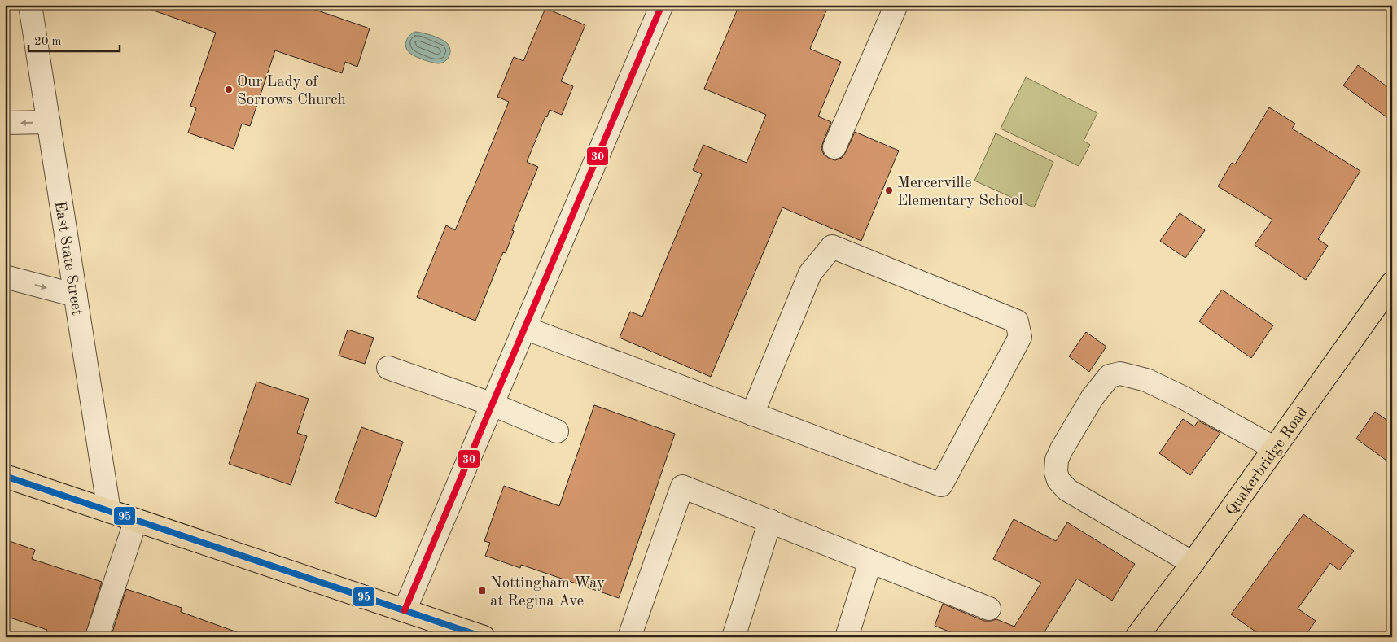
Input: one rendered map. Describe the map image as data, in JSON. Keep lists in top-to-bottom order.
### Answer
{
  "streets": {
    "main road": ["Quakerbridge Road"],
    "street": ["East State Street"]
  },
  "places": {
    "other": ["Our Lady of Sorrows Church", "Mercerville Elementary School"],
    "transit": ["Nottingham Way at Regina Ave"]
  },
  "lines": ["transit line 30", "transit line 95"],
  "scale_bar": "20 m"
}
